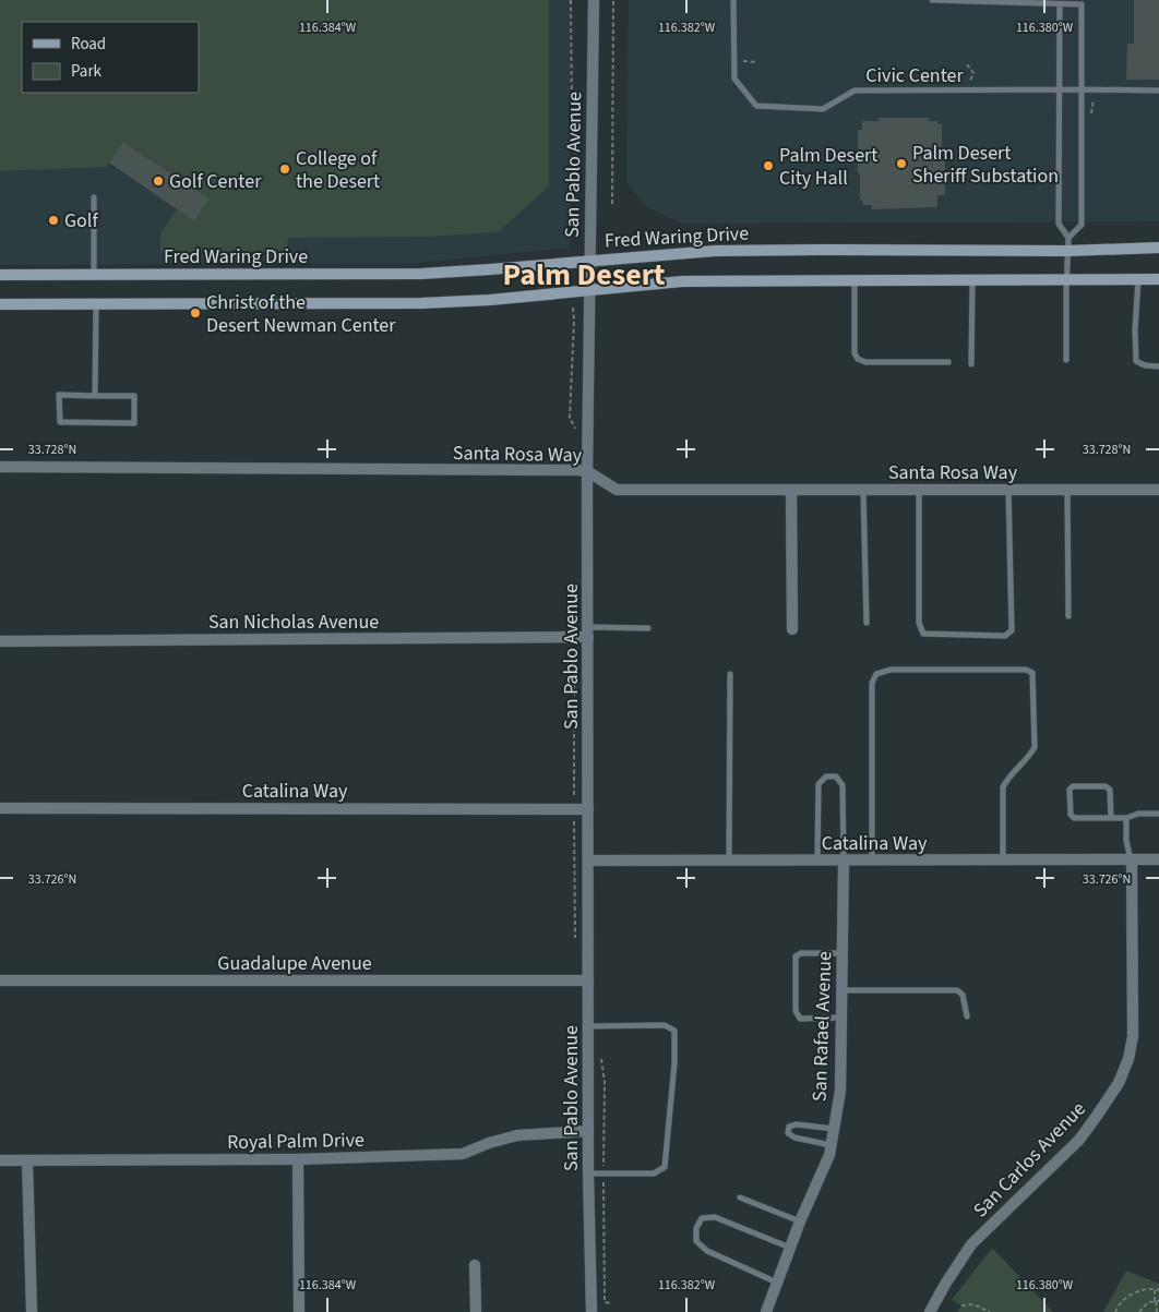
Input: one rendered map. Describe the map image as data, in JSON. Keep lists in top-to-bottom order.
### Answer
{
  "streets": {
    "main road": ["Fred Waring Drive"],
    "street": [
      "San Pablo Avenue",
      "Santa Rosa Way",
      "San Nicholas Avenue",
      "Catalina Way",
      "Guadalupe Avenue",
      "San Rafael Avenue",
      "Royal Palm Drive",
      "San Carlos Avenue"
    ],
    "lane": ["Civic Center"]
  },
  "crossings": [
    ["San Pablo Avenue", "Fred Waring Drive"],
    ["San Pablo Avenue", "Santa Rosa Way"],
    ["San Pablo Avenue", "San Nicholas Avenue"],
    ["San Pablo Avenue", "Catalina Way"],
    ["San Pablo Avenue", "Guadalupe Avenue"],
    ["San Pablo Avenue", "Royal Palm Drive"],
    ["Catalina Way", "San Rafael Avenue"],
    ["Catalina Way", "San Carlos Avenue"]
  ],
  "districts": ["Palm Desert"],
  "places": [
    "Palm Desert Sheriff Substation",
    "Palm Desert City Hall",
    "College of the Desert",
    "Golf Center",
    "Golf",
    "Christ of the Desert Newman Center"
  ],
  "legend": ["Road", "Park"],
  "coordinates": [
    "116.384°W",
    "116.382°W",
    "116.380°W",
    "33.728°N",
    "33.726°N"
  ]
}
